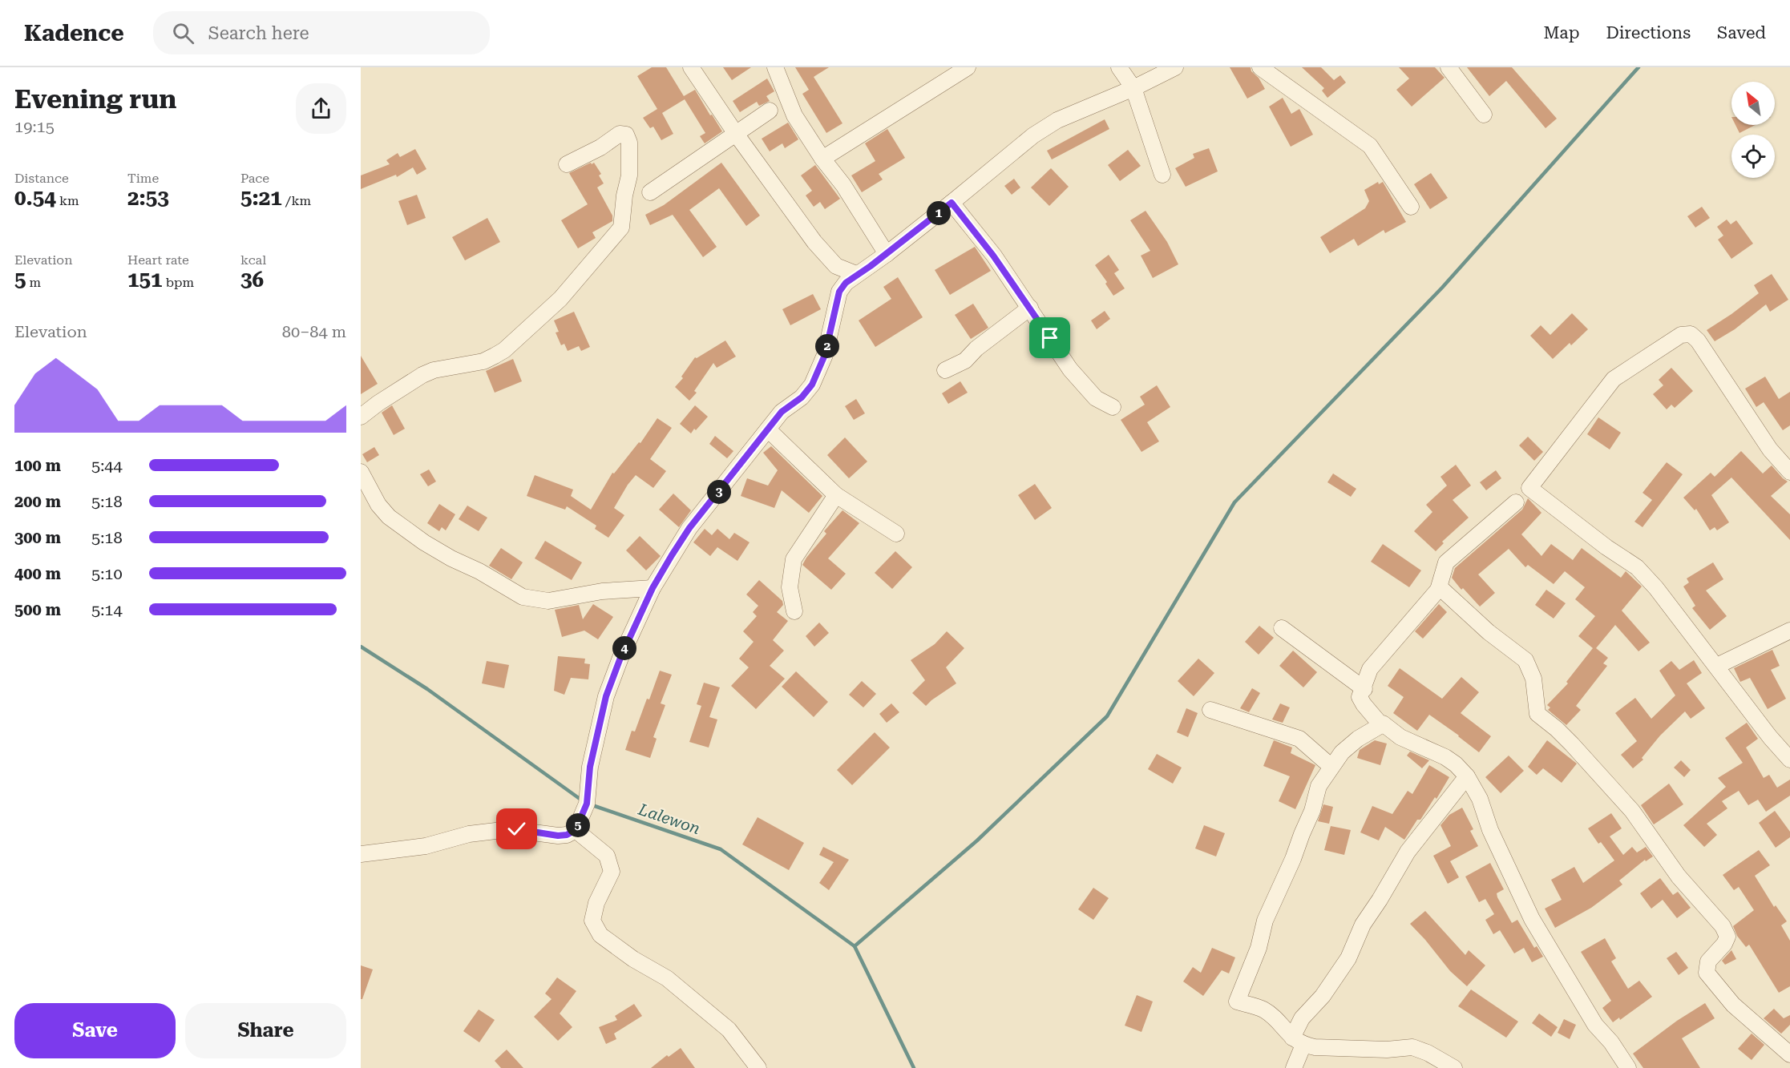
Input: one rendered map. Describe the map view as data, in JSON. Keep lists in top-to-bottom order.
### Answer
{
  "water": ["Lalewon"],
  "north": "top left",
  "page": {
    "header": "Kadence",
    "search": "Search here",
    "nav": ["Map", "Directions", "Saved"],
    "heading": ["Evening run", "19:15"],
    "stats": [
      ["Distance", "0.54 km"],
      ["Time", "2:53"],
      ["Pace", "5:21 /km"],
      ["Elevation", "5 m"],
      ["Heart rate", "151 bpm"],
      ["kcal", "36"]
    ],
    "pins": [
      "1",
      "2",
      "3",
      "4",
      "5"
    ],
    "chart": ["Elevation", "80–84 m"],
    "list": [
      {
        "name": "100 m",
        "note": "5:44"
      },
      {
        "name": "200 m",
        "note": "5:18"
      },
      {
        "name": "300 m",
        "note": "5:18"
      },
      {
        "name": "400 m",
        "note": "5:10"
      },
      {
        "name": "500 m",
        "note": "5:14"
      }
    ],
    "buttons": ["Save", "Share"]
  }
}
